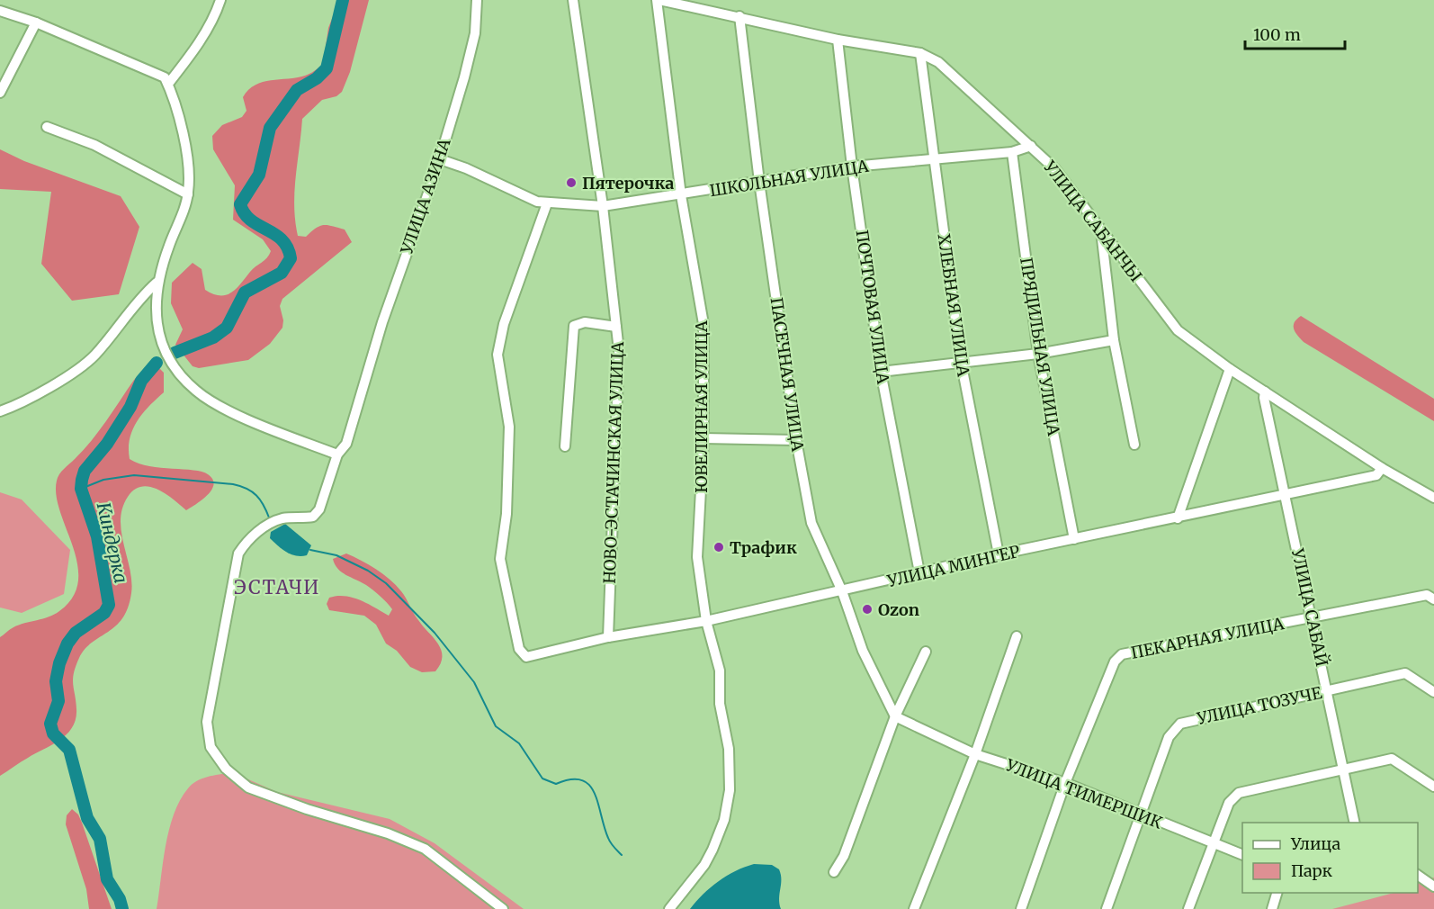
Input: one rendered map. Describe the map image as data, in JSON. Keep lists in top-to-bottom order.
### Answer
{
  "streets": {
    "street": [
      "ШКОЛЬНАЯ УЛИЦА",
      "УЛИЦА АЗИНА",
      "УЛИЦА САБАНЧЫ",
      "ХЛЕБНАЯ УЛИЦА",
      "ПОЧТОВАЯ УЛИЦА",
      "ПРЯДИЛЬНАЯ УЛИЦА",
      "ПАСЕЧНАЯ УЛИЦА",
      "ЮВЕЛИРНАЯ УЛИЦА",
      "НОВО-ЭСТАЧИНСКАЯ УЛИЦА",
      "УЛИЦА МИНГЕР",
      "УЛИЦА САБАЙ",
      "ПЕКАРНАЯ УЛИЦА",
      "УЛИЦА ТОЗУЧЕ",
      "УЛИЦА ТИМЕРШИК"
    ]
  },
  "crossings": [
    ["ШКОЛЬНАЯ УЛИЦА", "УЛИЦА АЗИНА"],
    ["ШКОЛЬНАЯ УЛИЦА", "УЛИЦА САБАНЧЫ"],
    ["ШКОЛЬНАЯ УЛИЦА", "ХЛЕБНАЯ УЛИЦА"],
    ["ШКОЛЬНАЯ УЛИЦА", "ПОЧТОВАЯ УЛИЦА"],
    ["ШКОЛЬНАЯ УЛИЦА", "ПРЯДИЛЬНАЯ УЛИЦА"],
    ["ШКОЛЬНАЯ УЛИЦА", "ПАСЕЧНАЯ УЛИЦА"],
    ["ШКОЛЬНАЯ УЛИЦА", "ЮВЕЛИРНАЯ УЛИЦА"],
    ["ШКОЛЬНАЯ УЛИЦА", "НОВО-ЭСТАЧИНСКАЯ УЛИЦА"],
    ["ШКОЛЬНАЯ УЛИЦА", "УЛИЦА МИНГЕР"],
    ["УЛИЦА САБАНЧЫ", "ХЛЕБНАЯ УЛИЦА"],
    ["УЛИЦА САБАНЧЫ", "ПОЧТОВАЯ УЛИЦА"],
    ["УЛИЦА САБАНЧЫ", "ПАСЕЧНАЯ УЛИЦА"],
    ["УЛИЦА САБАНЧЫ", "ЮВЕЛИРНАЯ УЛИЦА"],
    ["УЛИЦА САБАНЧЫ", "УЛИЦА МИНГЕР"],
    ["УЛИЦА САБАНЧЫ", "УЛИЦА САБАЙ"],
    ["ХЛЕБНАЯ УЛИЦА", "УЛИЦА МИНГЕР"],
    ["ПОЧТОВАЯ УЛИЦА", "УЛИЦА МИНГЕР"],
    ["ПРЯДИЛЬНАЯ УЛИЦА", "УЛИЦА МИНГЕР"],
    ["ПАСЕЧНАЯ УЛИЦА", "УЛИЦА МИНГЕР"],
    ["ПАСЕЧНАЯ УЛИЦА", "УЛИЦА ТИМЕРШИК"],
    ["ЮВЕЛИРНАЯ УЛИЦА", "УЛИЦА МИНГЕР"],
    ["НОВО-ЭСТАЧИНСКАЯ УЛИЦА", "УЛИЦА МИНГЕР"],
    ["УЛИЦА МИНГЕР", "УЛИЦА САБАЙ"],
    ["УЛИЦА САБАЙ", "ПЕКАРНАЯ УЛИЦА"],
    ["УЛИЦА САБАЙ", "УЛИЦА ТОЗУЧЕ"],
    ["ПЕКАРНАЯ УЛИЦА", "УЛИЦА ТИМЕРШИК"],
    ["УЛИЦА ТОЗУЧЕ", "УЛИЦА ТИМЕРШИК"]
  ],
  "districts": ["ЭСТАЧИ"],
  "water": ["Киндерка"],
  "places": ["Пятерочка", "Трафик", "Ozon"],
  "legend": ["Улица", "Парк"],
  "scale_bar": "100 m"
}
